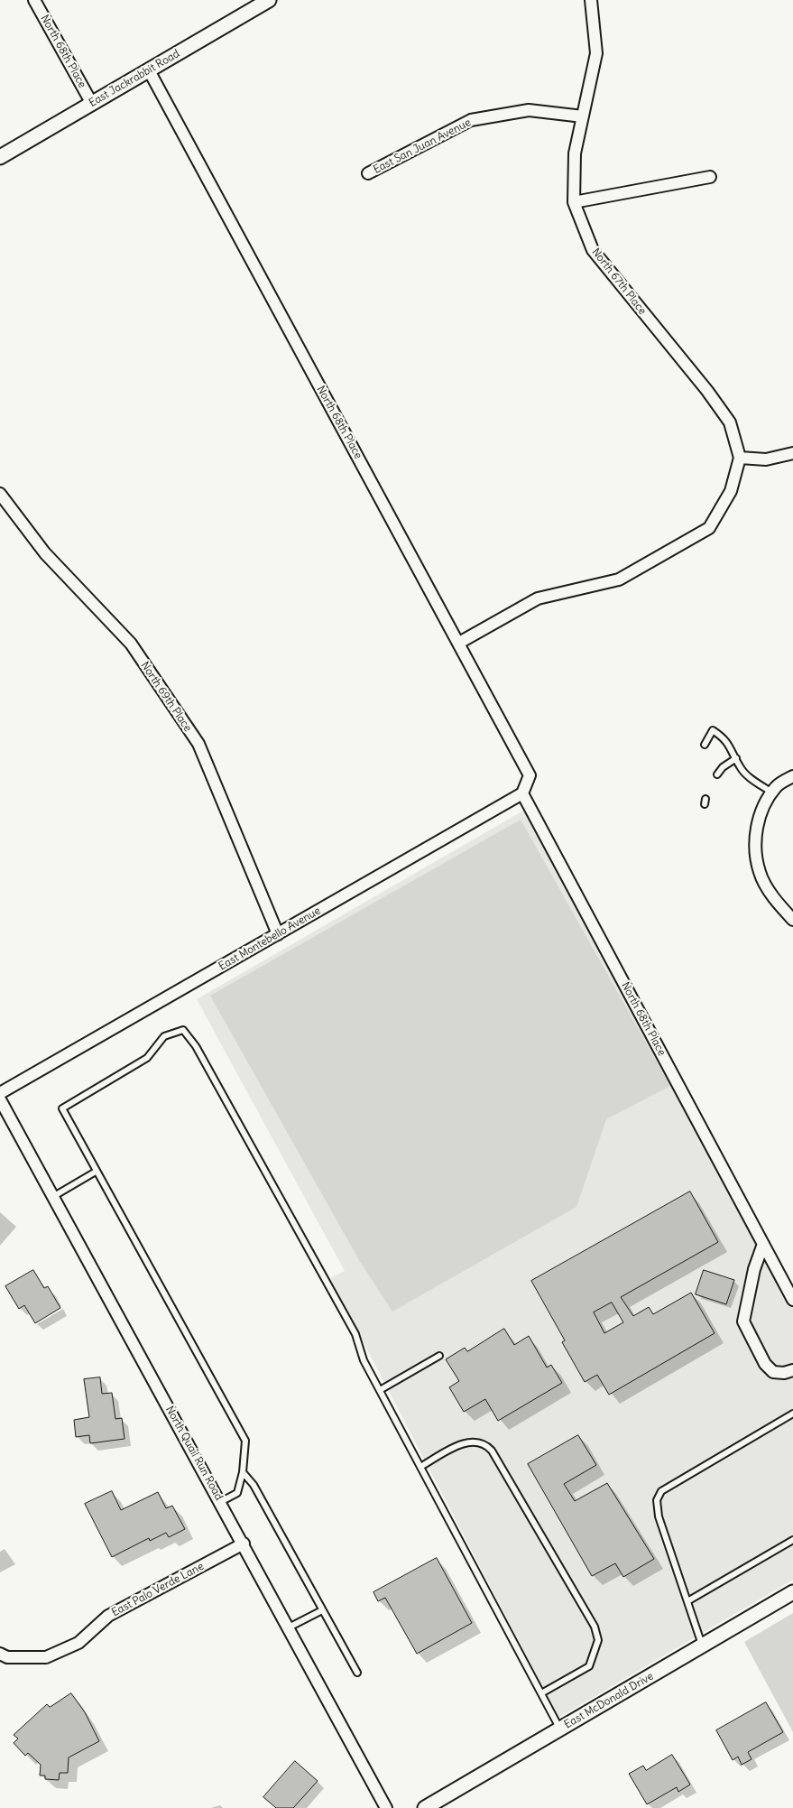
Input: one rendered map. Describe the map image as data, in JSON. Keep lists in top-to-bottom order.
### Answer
{
  "streets": {
    "street": [
      "North 68th Place",
      "East Jackrabbit Road",
      "East San Juan Avenue",
      "North 67th Place",
      "North 69th Place",
      "East Montebello Avenue",
      "North Quail Run Road",
      "East Palo Verde Lane",
      "East McDonald Drive"
    ]
  },
  "crossings": [
    ["North 68th Place", "East Jackrabbit Road"],
    ["North 68th Place", "East Montebello Avenue"],
    ["East San Juan Avenue", "North 67th Place"],
    ["North 69th Place", "East Montebello Avenue"],
    ["North Quail Run Road", "East Palo Verde Lane"]
  ]
}
